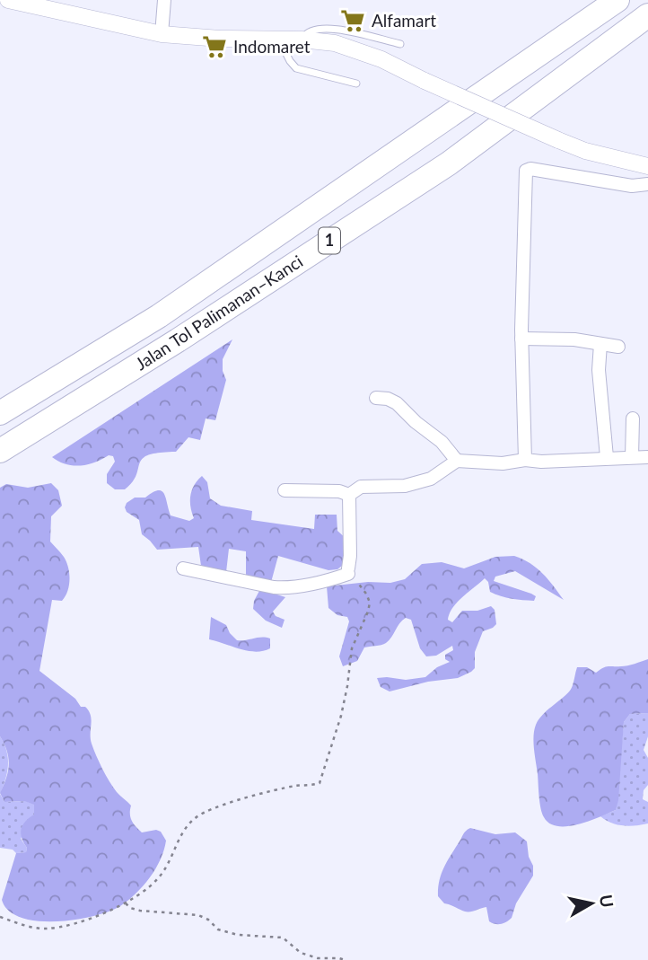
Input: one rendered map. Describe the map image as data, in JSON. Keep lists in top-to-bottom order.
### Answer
{
  "streets": {
    "highway": ["1", "Jalan Tol Palimanan–Kanci"]
  },
  "places": {
    "supermarket": ["Alfamart", "Indomaret"]
  },
  "north": "right"
}
